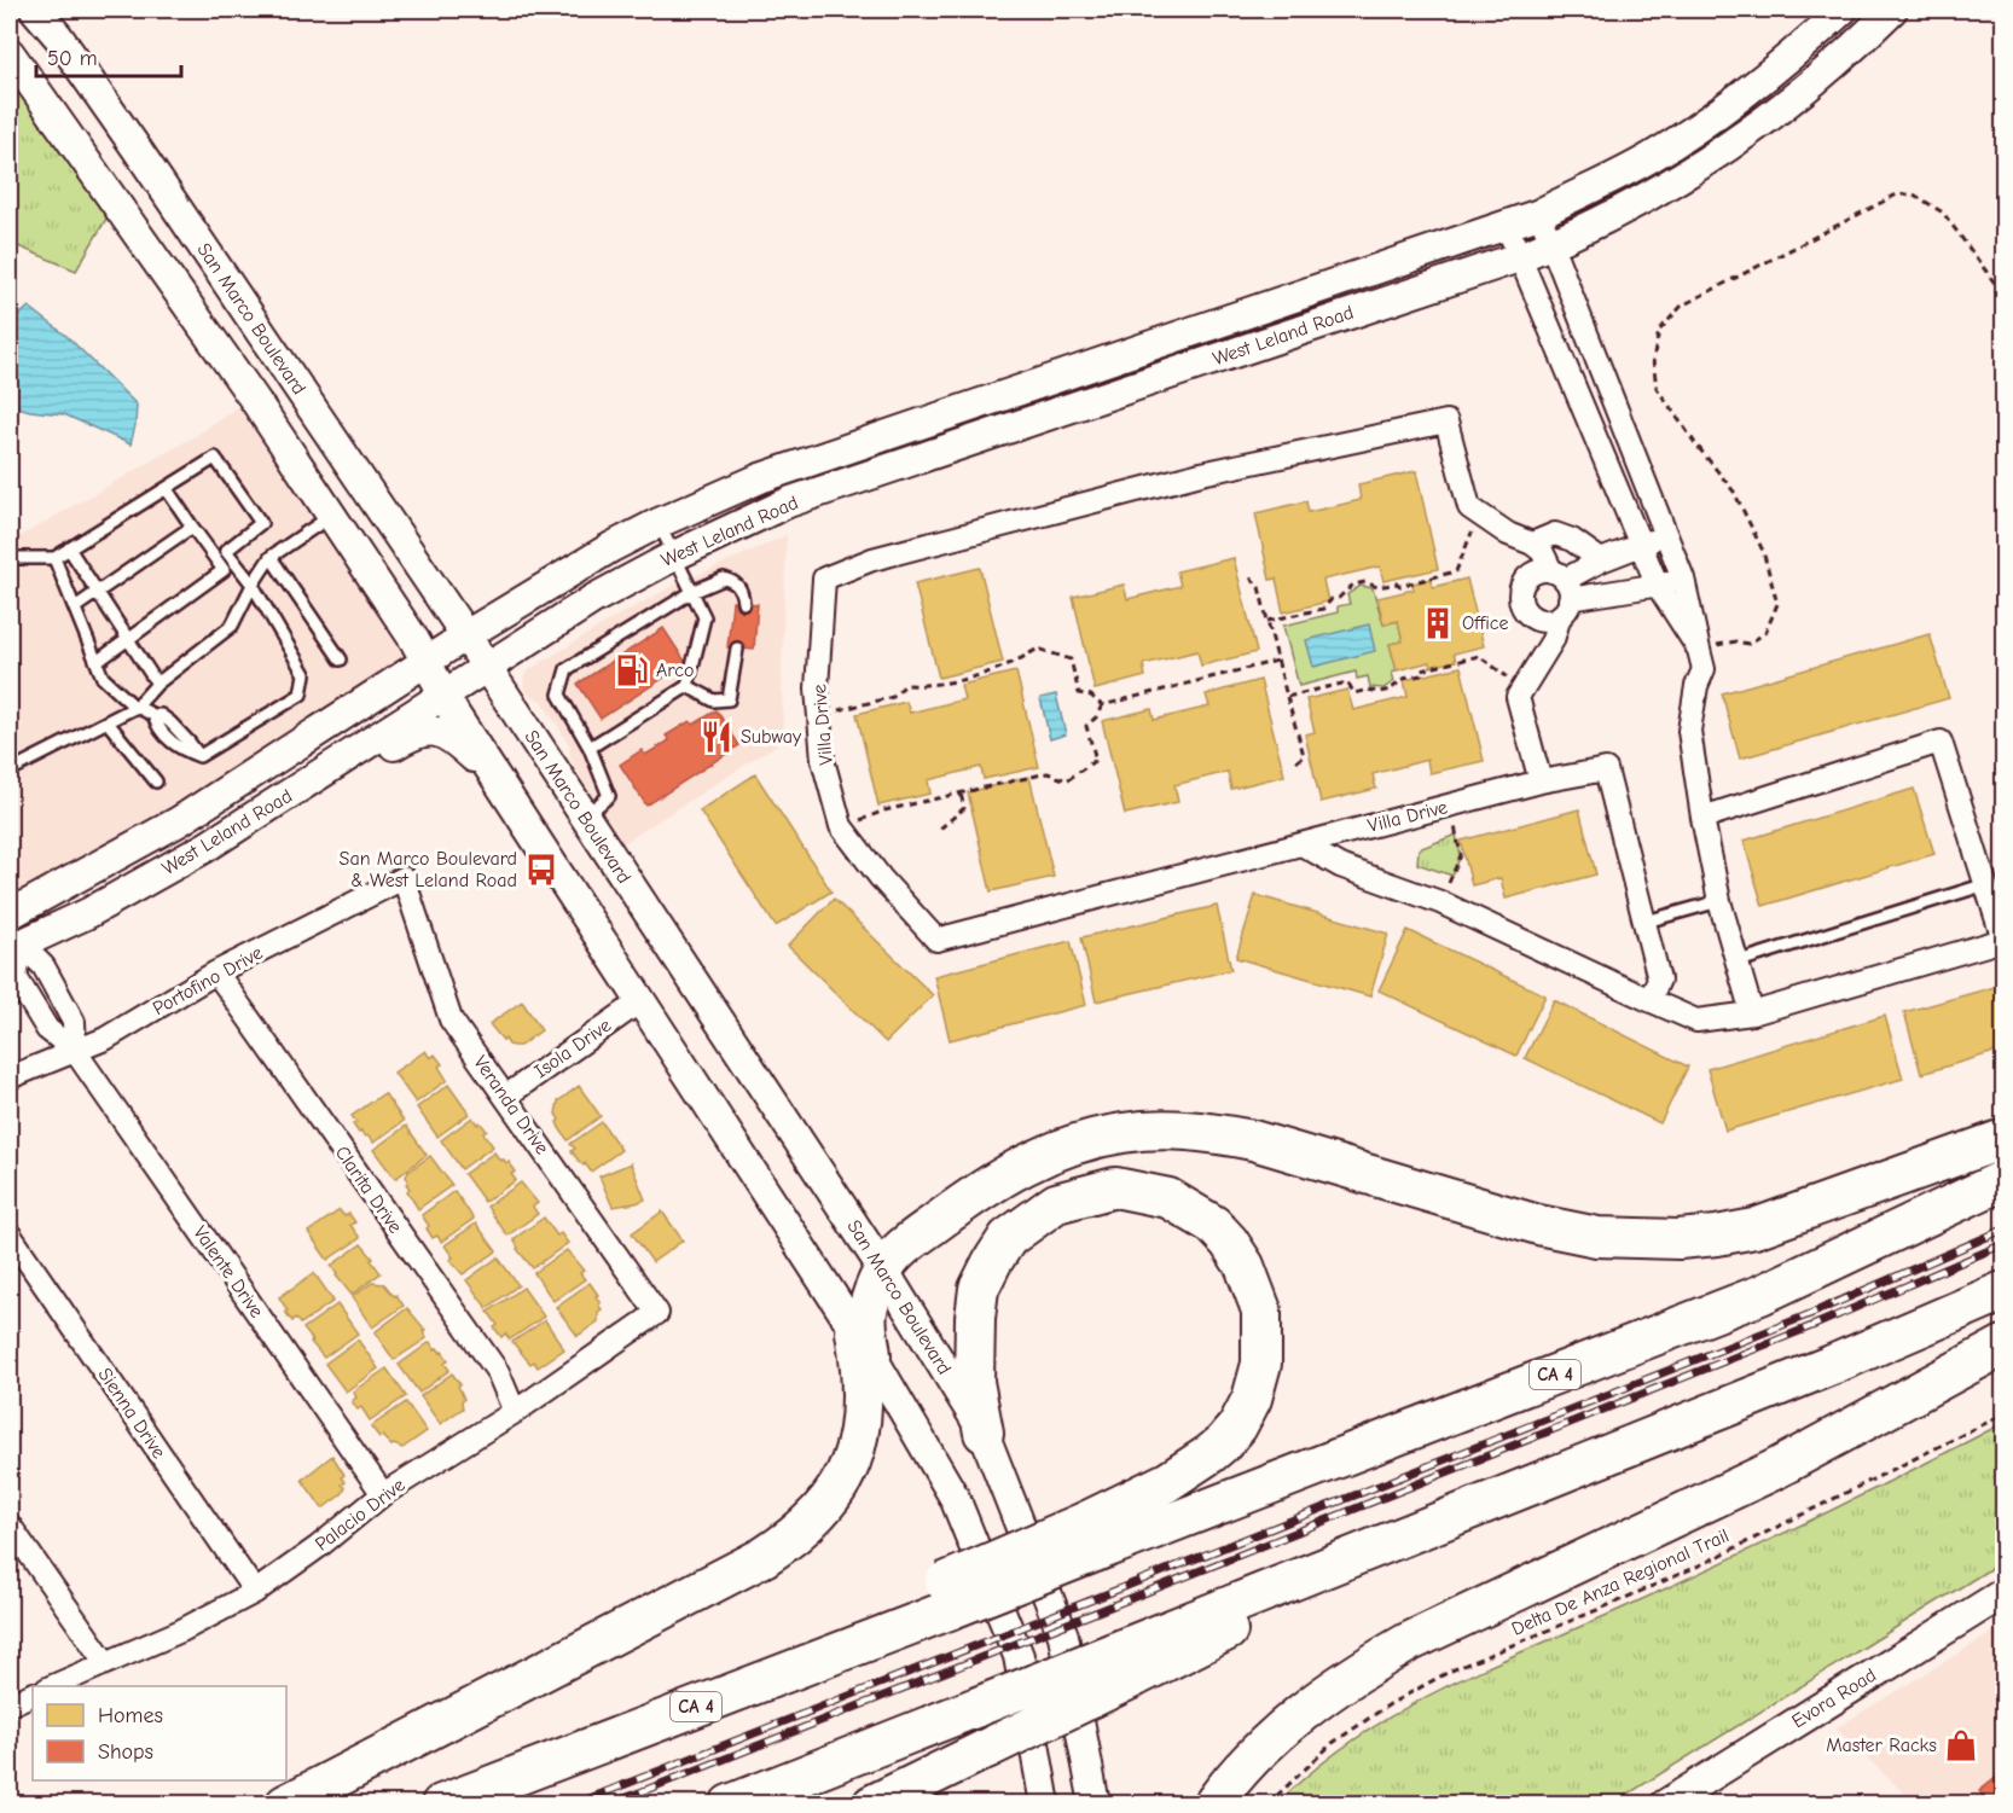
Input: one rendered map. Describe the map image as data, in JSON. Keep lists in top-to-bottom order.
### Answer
{
  "streets": {
    "highway": ["CA 4"],
    "street": [
      "San Marco Boulevard",
      "West Leland Road",
      "Villa Drive",
      "Portofino Drive",
      "Isola Drive",
      "Veranda Drive",
      "Clarita Drive",
      "Valente Drive",
      "Sienna Drive",
      "Palacio Drive",
      "Evora Road"
    ],
    "path": ["Delta De Anza Regional Trail"]
  },
  "crossings": [
    ["San Marco Boulevard", "West Leland Road"],
    ["West Leland Road", "Valente Drive"],
    ["Portofino Drive", "Veranda Drive"],
    ["Portofino Drive", "Clarita Drive"],
    ["Portofino Drive", "Valente Drive"],
    ["Isola Drive", "Veranda Drive"],
    ["Veranda Drive", "Palacio Drive"],
    ["Clarita Drive", "Palacio Drive"],
    ["Valente Drive", "Palacio Drive"],
    ["Sienna Drive", "Palacio Drive"]
  ],
  "places": {
    "building": ["Office"],
    "fuel station": ["Arco"],
    "restaurant": ["Subway"],
    "bus stop": ["San Marco Boulevard & West Leland Road"],
    "shop": ["Master Racks"]
  },
  "legend": ["Homes", "Shops"],
  "scale_bar": "50 m"
}
